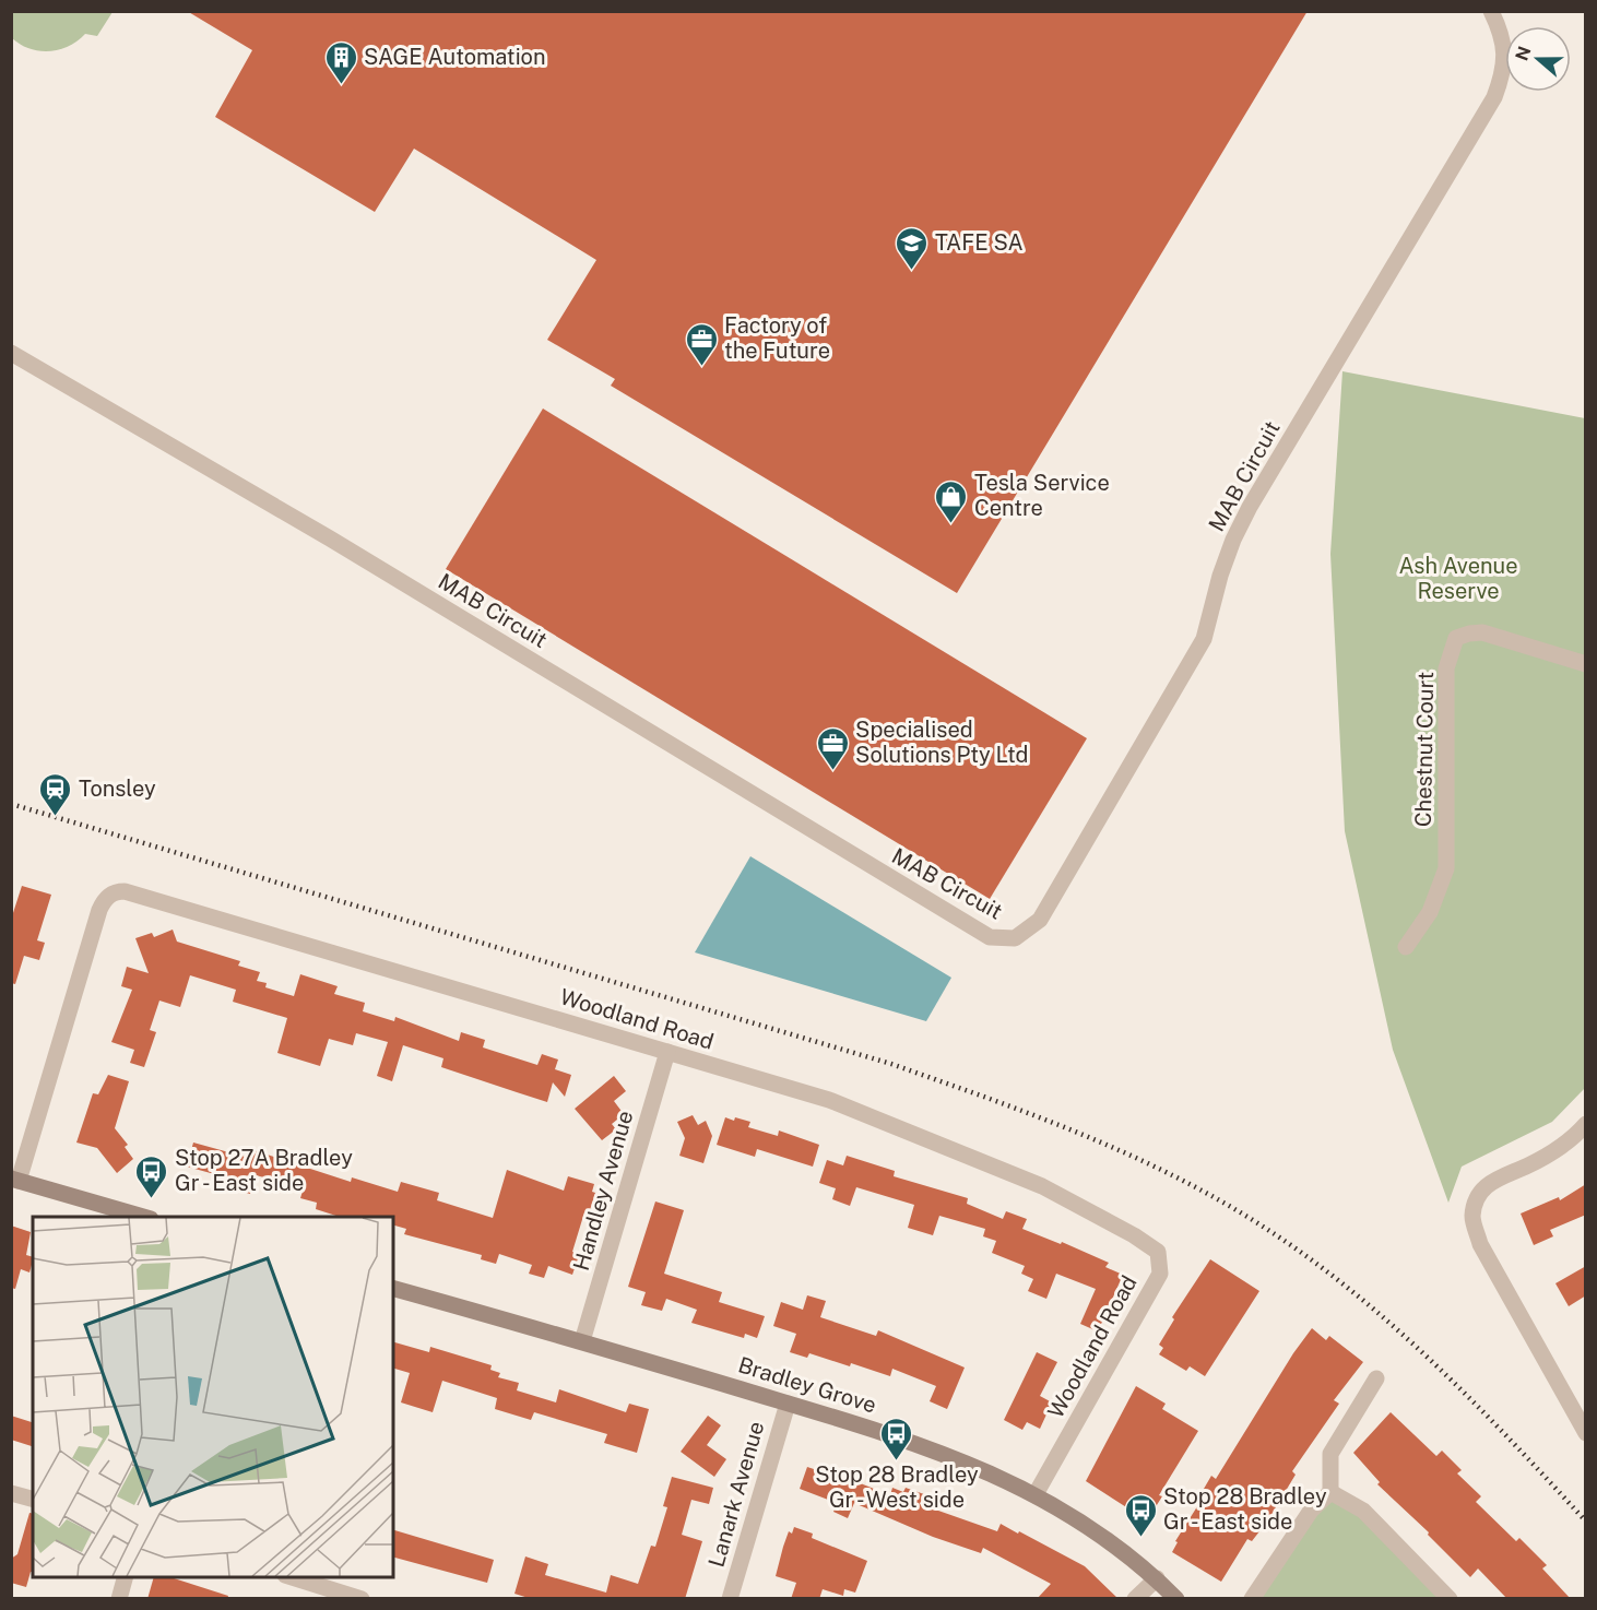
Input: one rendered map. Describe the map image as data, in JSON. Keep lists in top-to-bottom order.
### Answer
{
  "streets": {
    "street": [
      "MAB Circuit",
      "Chestnut Court",
      "Woodland Road",
      "Handley Avenue",
      "Bradley Grove",
      "Lanark Avenue"
    ]
  },
  "crossings": [
    ["Woodland Road", "Handley Avenue"],
    ["Woodland Road", "Bradley Grove"],
    ["Handley Avenue", "Bradley Grove"],
    ["Bradley Grove", "Lanark Avenue"]
  ],
  "parks": ["Ash Avenue Reserve"],
  "places": {
    "building": ["SAGE Automation"],
    "school or university": ["TAFE SA"],
    "office": ["Factory of the Future", "Specialised Solutions Pty Ltd"],
    "shop": ["Tesla Service Centre"],
    "station": ["Tonsley"],
    "bus stop": ["Stop 27A Bradley Gr - East side", "Stop 28 Bradley Gr - West side", "Stop 28 Bradley Gr - East side"]
  },
  "north": "left"
}
